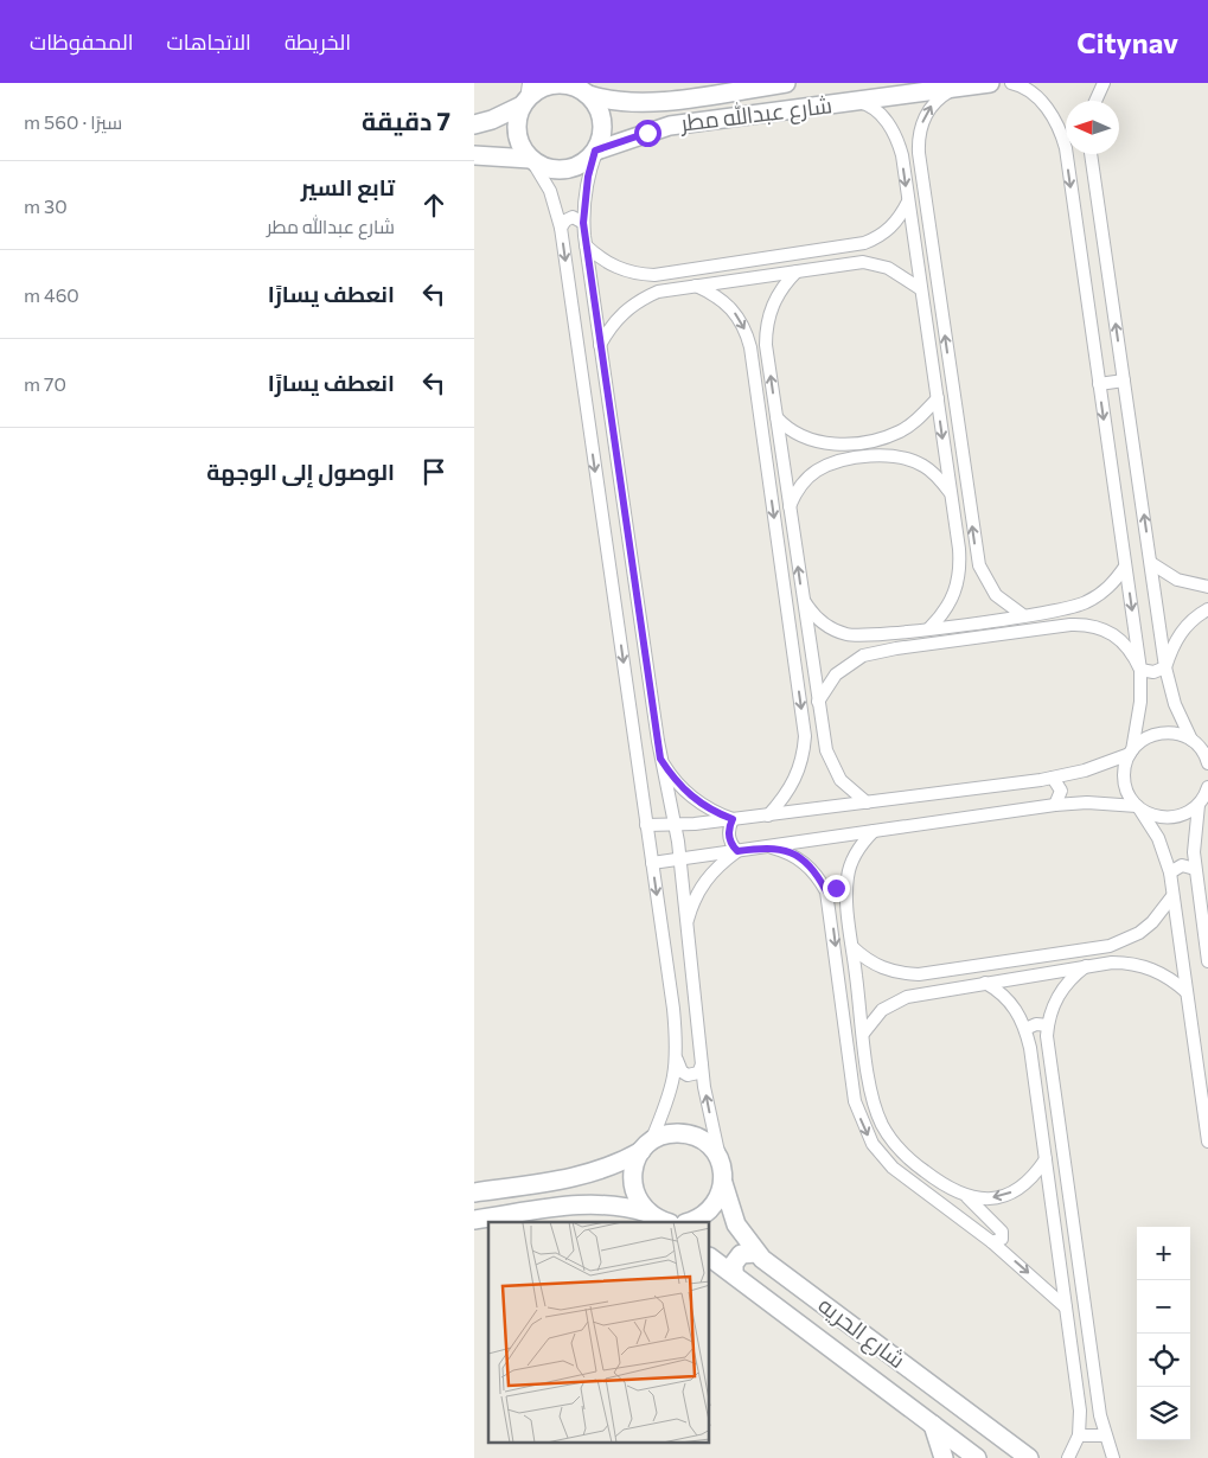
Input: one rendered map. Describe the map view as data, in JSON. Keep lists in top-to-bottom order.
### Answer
{
  "streets": {
    "street": ["شارع عبدالله مطر", "شارع الحريه"]
  },
  "north": "left",
  "page": {
    "header": "Citynav",
    "nav": ["الخريطة", "الاتجاهات", "المحفوظات"],
    "heading": ["7 دقيقة", "سيرًا · 560 m"],
    "list": [
      ["تابع السير", "شارع عبدالله مطر", "30 m"],
      ["انعطف يسارًا", "460 m"],
      ["انعطف يسارًا", "70 m"],
      "الوصول إلى الوجهة"
    ],
    "map_buttons": ["+", "−"]
  }
}
